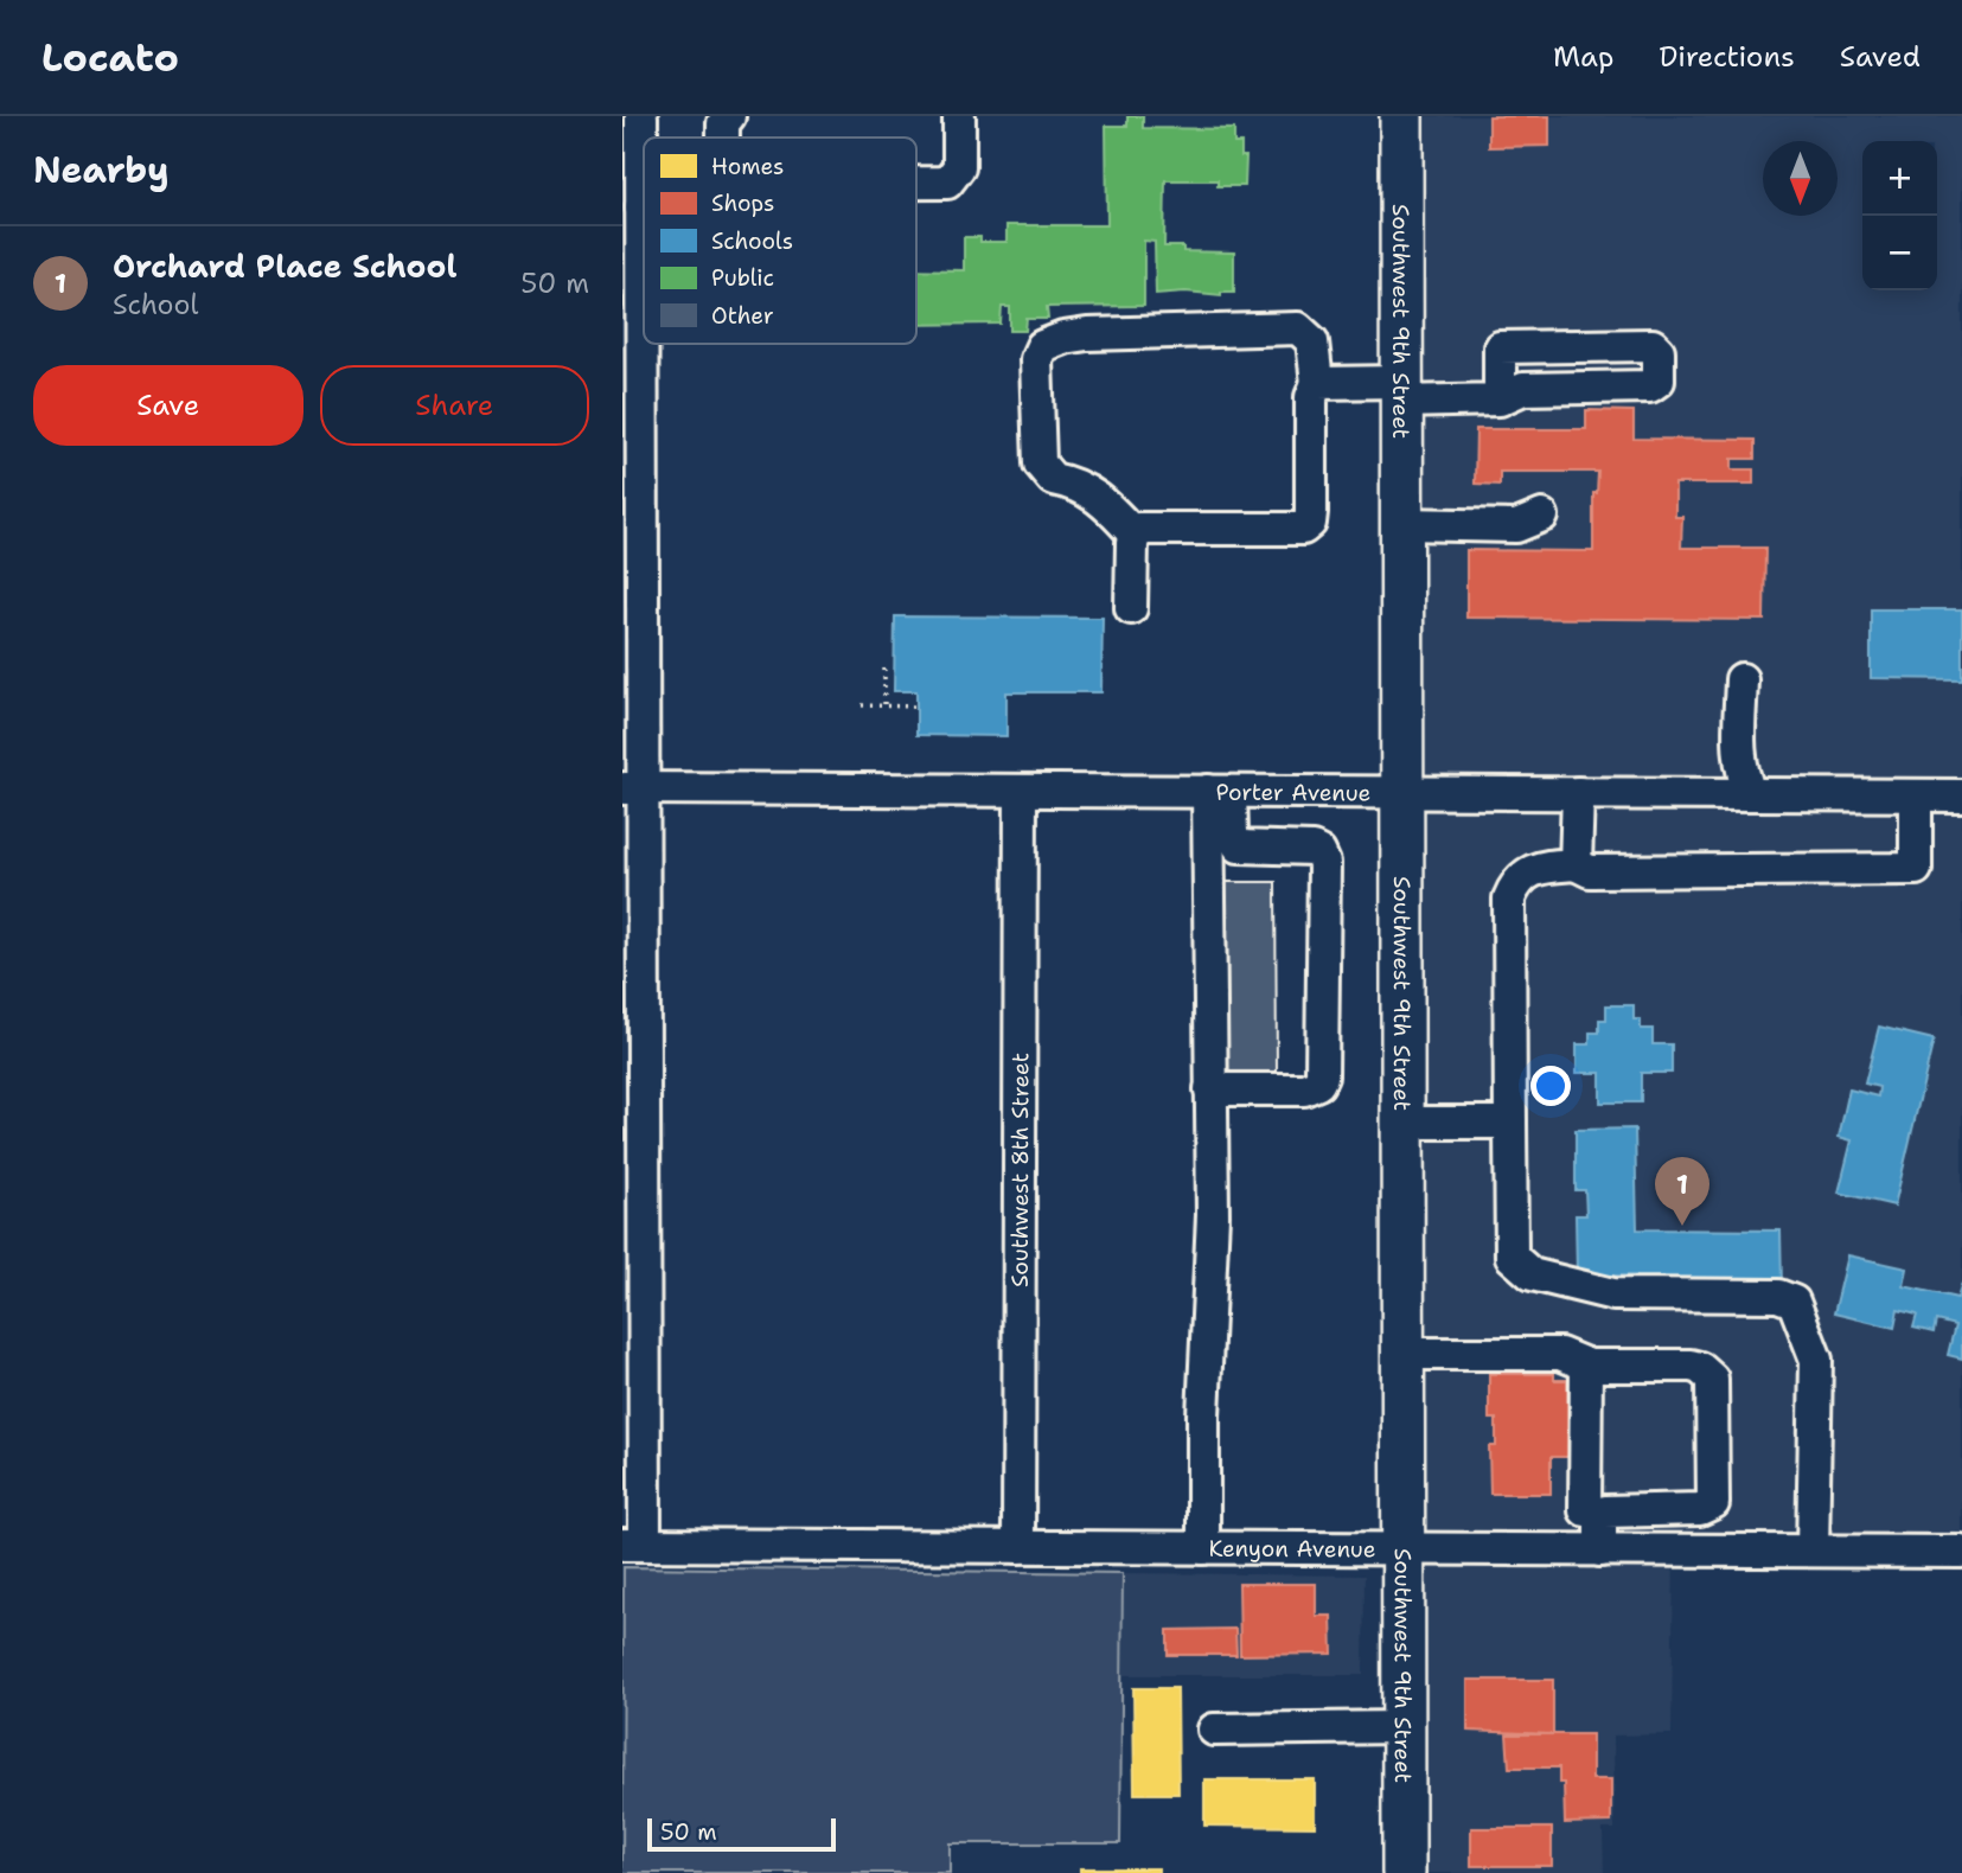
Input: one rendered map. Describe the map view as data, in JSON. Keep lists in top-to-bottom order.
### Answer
{
  "streets": {
    "main road": ["Southwest 9th Street"],
    "street": ["Porter Avenue", "Southwest 8th Street", "Kenyon Avenue"]
  },
  "crossings": [
    ["Southwest 9th Street", "Porter Avenue"],
    ["Southwest 9th Street", "Kenyon Avenue"],
    ["Porter Avenue", "Southwest 8th Street"],
    ["Southwest 8th Street", "Kenyon Avenue"]
  ],
  "legend": [
    "Homes",
    "Shops",
    "Schools",
    "Public",
    "Other"
  ],
  "scale_bar": "50 m",
  "north": "bottom",
  "page": {
    "header": "Locato",
    "nav": ["Map", "Directions", "Saved"],
    "heading": "Nearby",
    "map_buttons": ["+", "−"],
    "list": [
      {
        "mark": "1",
        "name": "Orchard Place School",
        "note": "School",
        "value": "50 m"
      }
    ],
    "buttons": ["Save", "Share"],
    "pins": "1",
    "scale": "50 m"
  }
}
